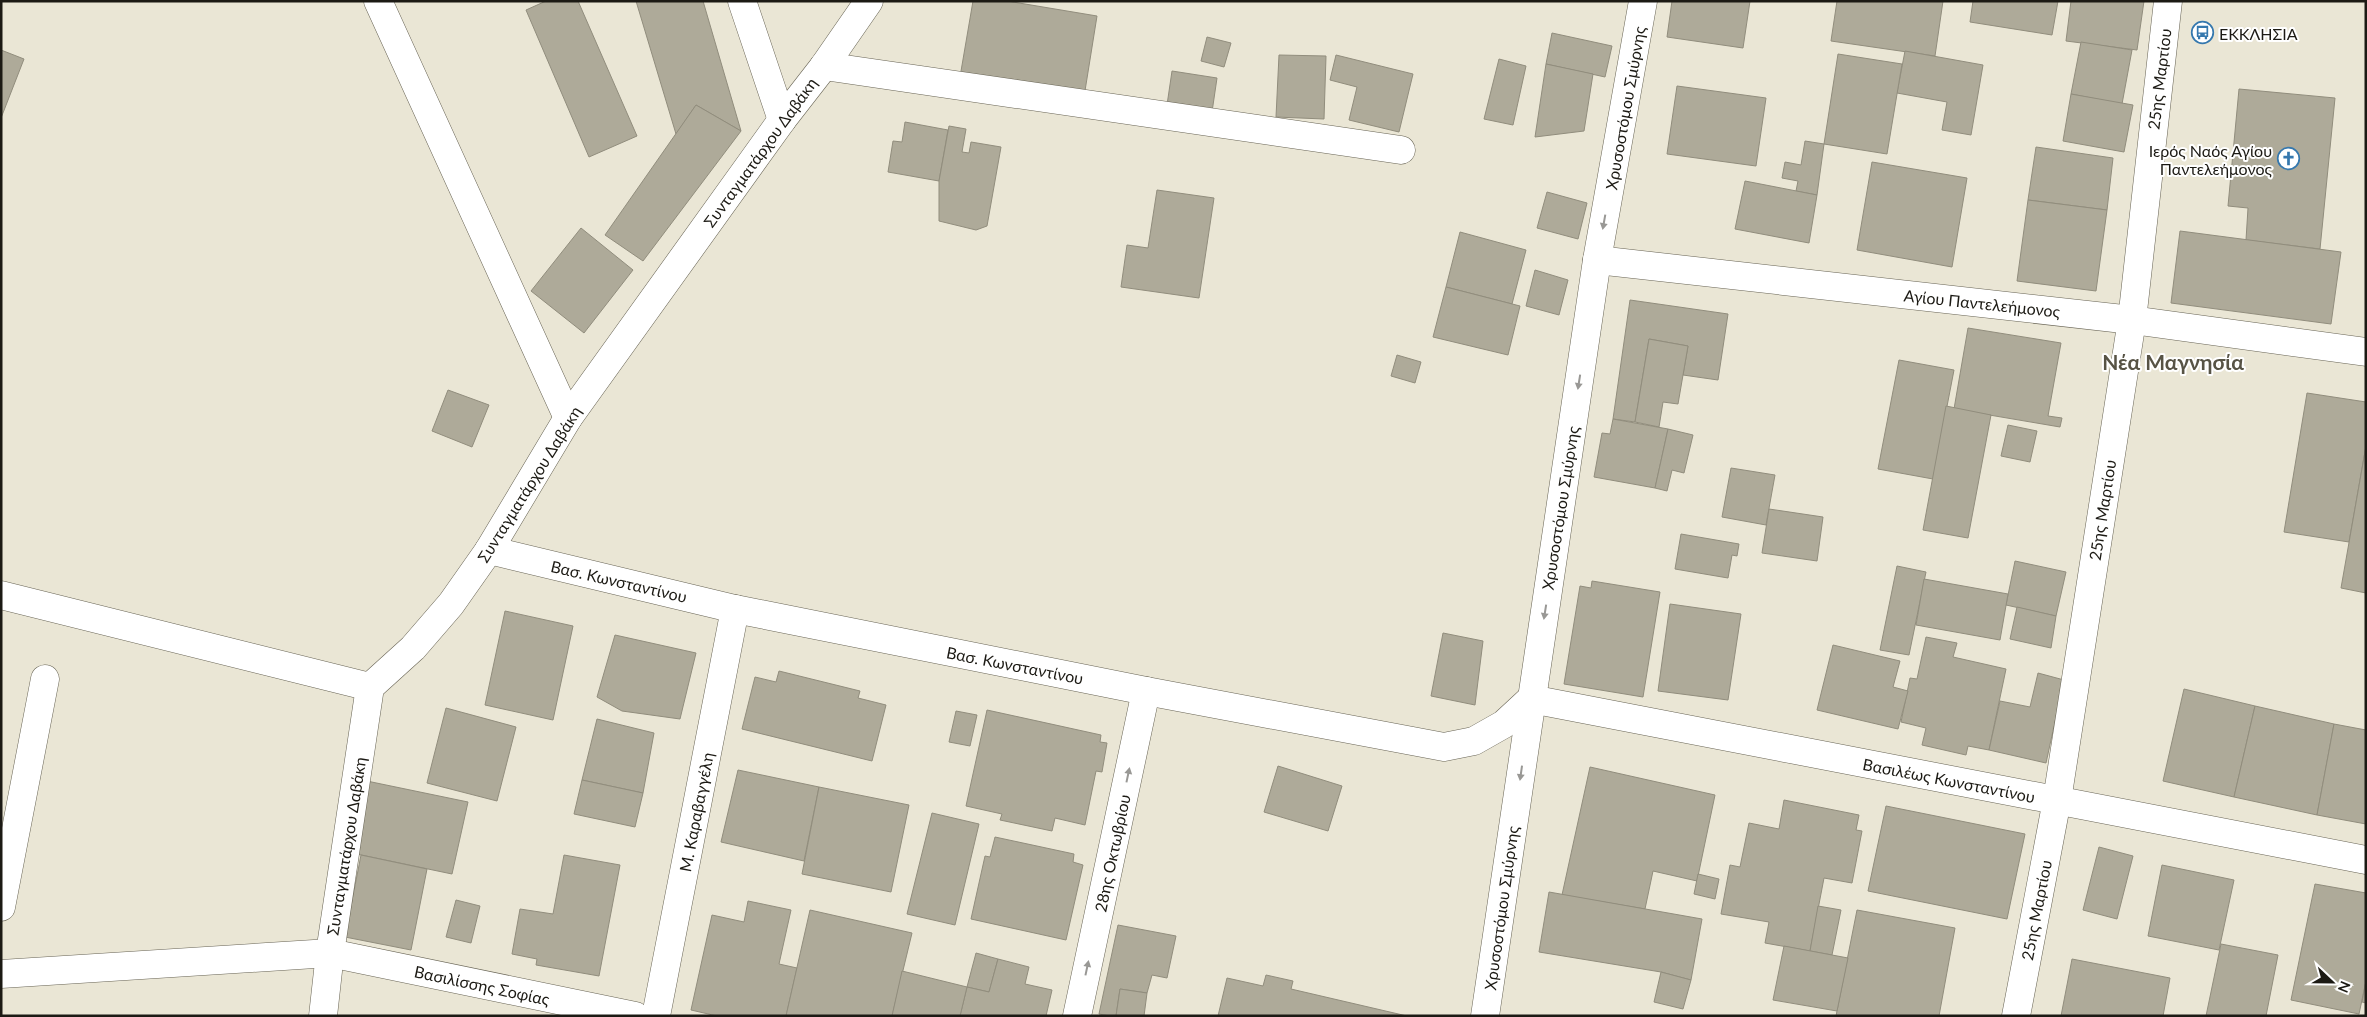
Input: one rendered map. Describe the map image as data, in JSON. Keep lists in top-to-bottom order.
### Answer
{
  "streets": {
    "street": [
      "25ης Μαρτίου",
      "Χρυσοστόμου Σμύρνης",
      "Συνταγματάρχου Δαβάκη",
      "Αγίου Παντελεήμονος",
      "Βασ. Κωνσταντίνου",
      "Βασιλέως Κωνσταντίνου",
      "Μ. Καραβαγγέλη",
      "28ης Οκτωβρίου",
      "Βασιλίσσης Σοφίας"
    ]
  },
  "crossings": [
    ["25ης Μαρτίου", "Αγίου Παντελεήμονος"],
    ["25ης Μαρτίου", "Βασιλέως Κωνσταντίνου"],
    ["Χρυσοστόμου Σμύρνης", "Αγίου Παντελεήμονος"],
    ["Χρυσοστόμου Σμύρνης", "Βασ. Κωνσταντίνου"],
    ["Χρυσοστόμου Σμύρνης", "Βασιλέως Κωνσταντίνου"],
    ["Συνταγματάρχου Δαβάκη", "Βασ. Κωνσταντίνου"],
    ["Συνταγματάρχου Δαβάκη", "Βασιλίσσης Σοφίας"],
    ["Βασ. Κωνσταντίνου", "Βασιλέως Κωνσταντίνου"],
    ["Βασ. Κωνσταντίνου", "Μ. Καραβαγγέλη"],
    ["Βασ. Κωνσταντίνου", "28ης Οκτωβρίου"]
  ],
  "one_way": ["Χρυσοστόμου Σμύρνης", "28ης Οκτωβρίου"],
  "districts": ["Νέα Μαγνησία"],
  "places": {
    "bus stop": ["ΕΚΚΛΗΣΙΑ"],
    "church": ["Ιερός Ναός Αγίου Παντελεήμονος"]
  },
  "north": "right"
}
